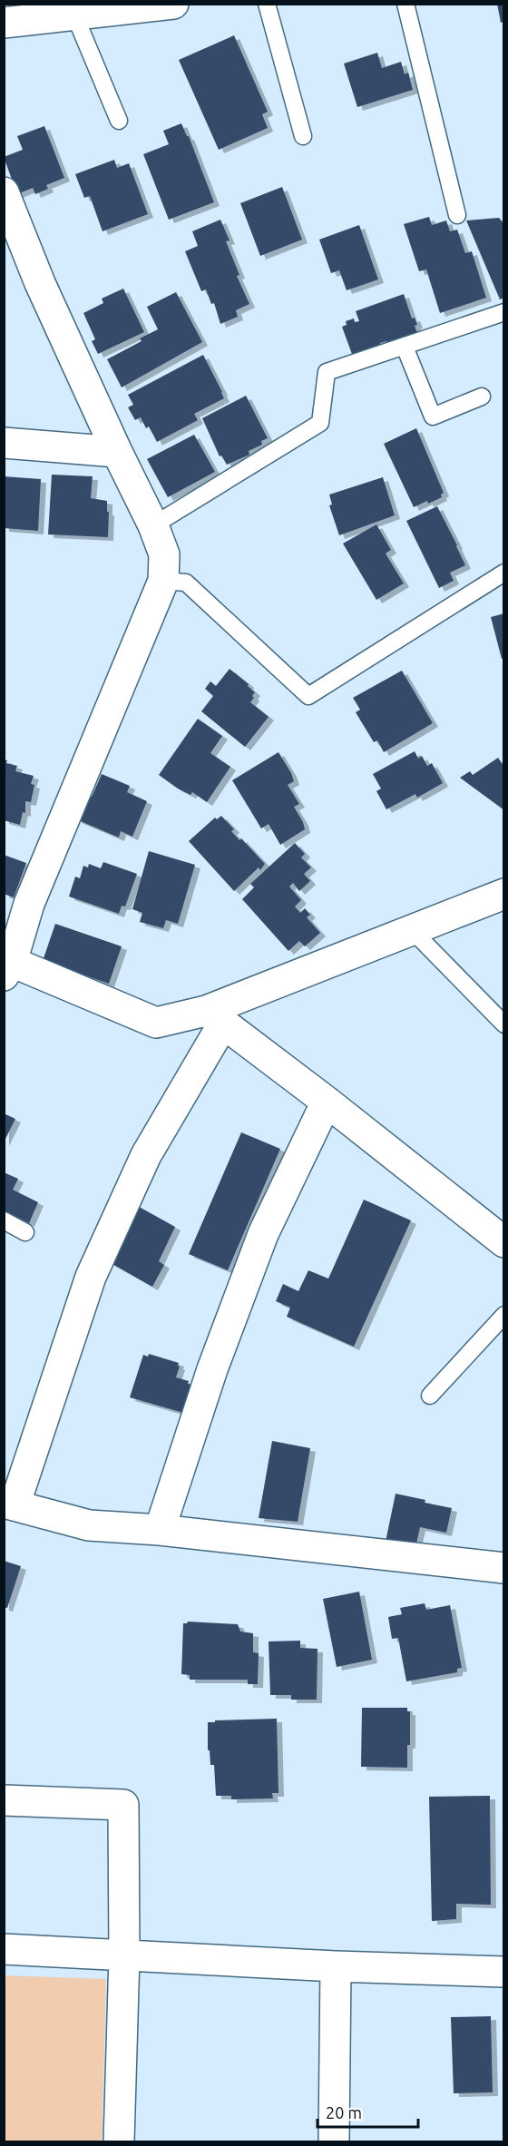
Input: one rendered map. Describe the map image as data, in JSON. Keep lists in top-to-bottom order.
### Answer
{
  "scale_bar": "20 m"
}
